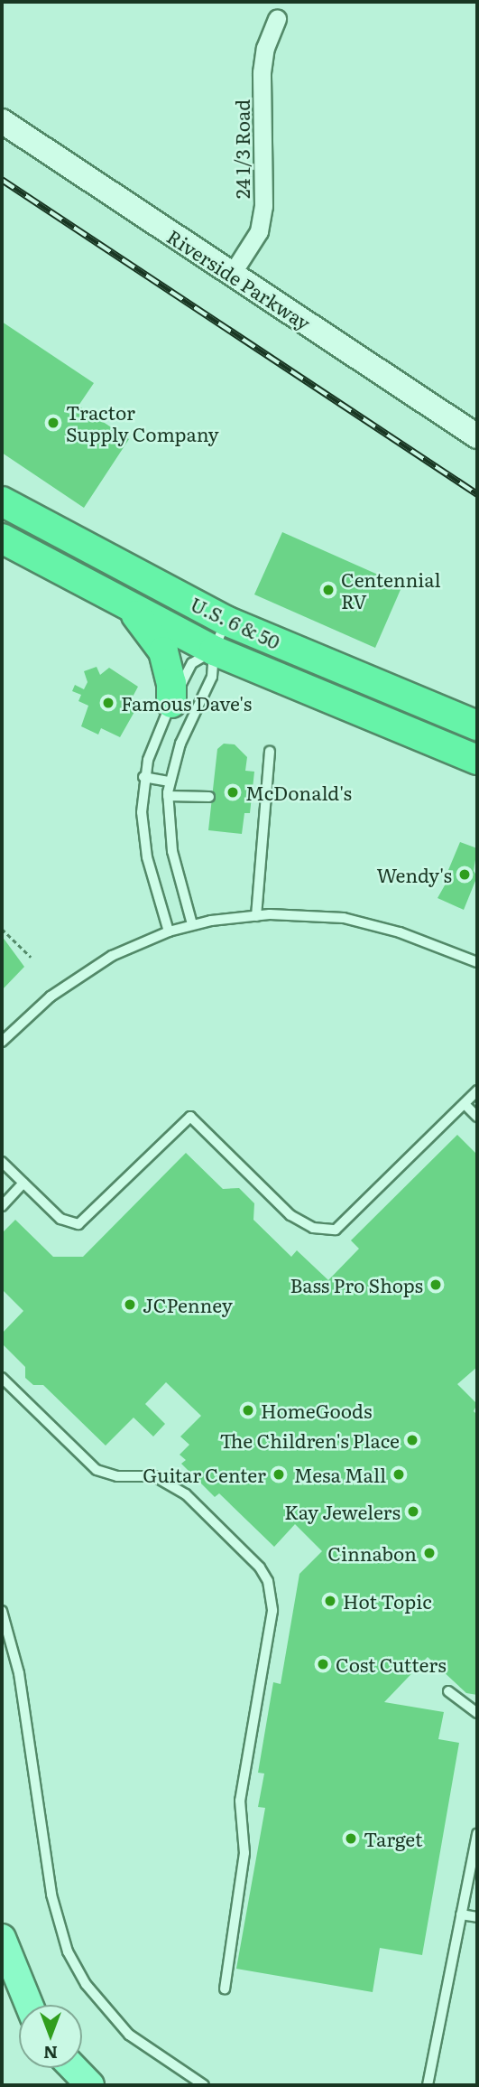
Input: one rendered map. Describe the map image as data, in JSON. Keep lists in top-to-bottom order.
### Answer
{
  "streets": {
    "highway": ["U.S. 6 & 50"],
    "main road": ["Riverside Parkway"],
    "street": ["24 1/3 Road"]
  },
  "crossings": [
    ["24 1/3 Road", "Riverside Parkway"]
  ],
  "places": [
    "Tractor Supply Company",
    "Centennial RV",
    "Famous Dave's",
    "McDonald's",
    "Wendy's",
    "Bass Pro Shops",
    "JCPenney",
    "HomeGoods",
    "The Children's Place",
    "Guitar Center",
    "Mesa Mall",
    "Kay Jewelers",
    "Cinnabon",
    "Hot Topic",
    "Cost Cutters",
    "Target"
  ],
  "north": "bottom"
}
